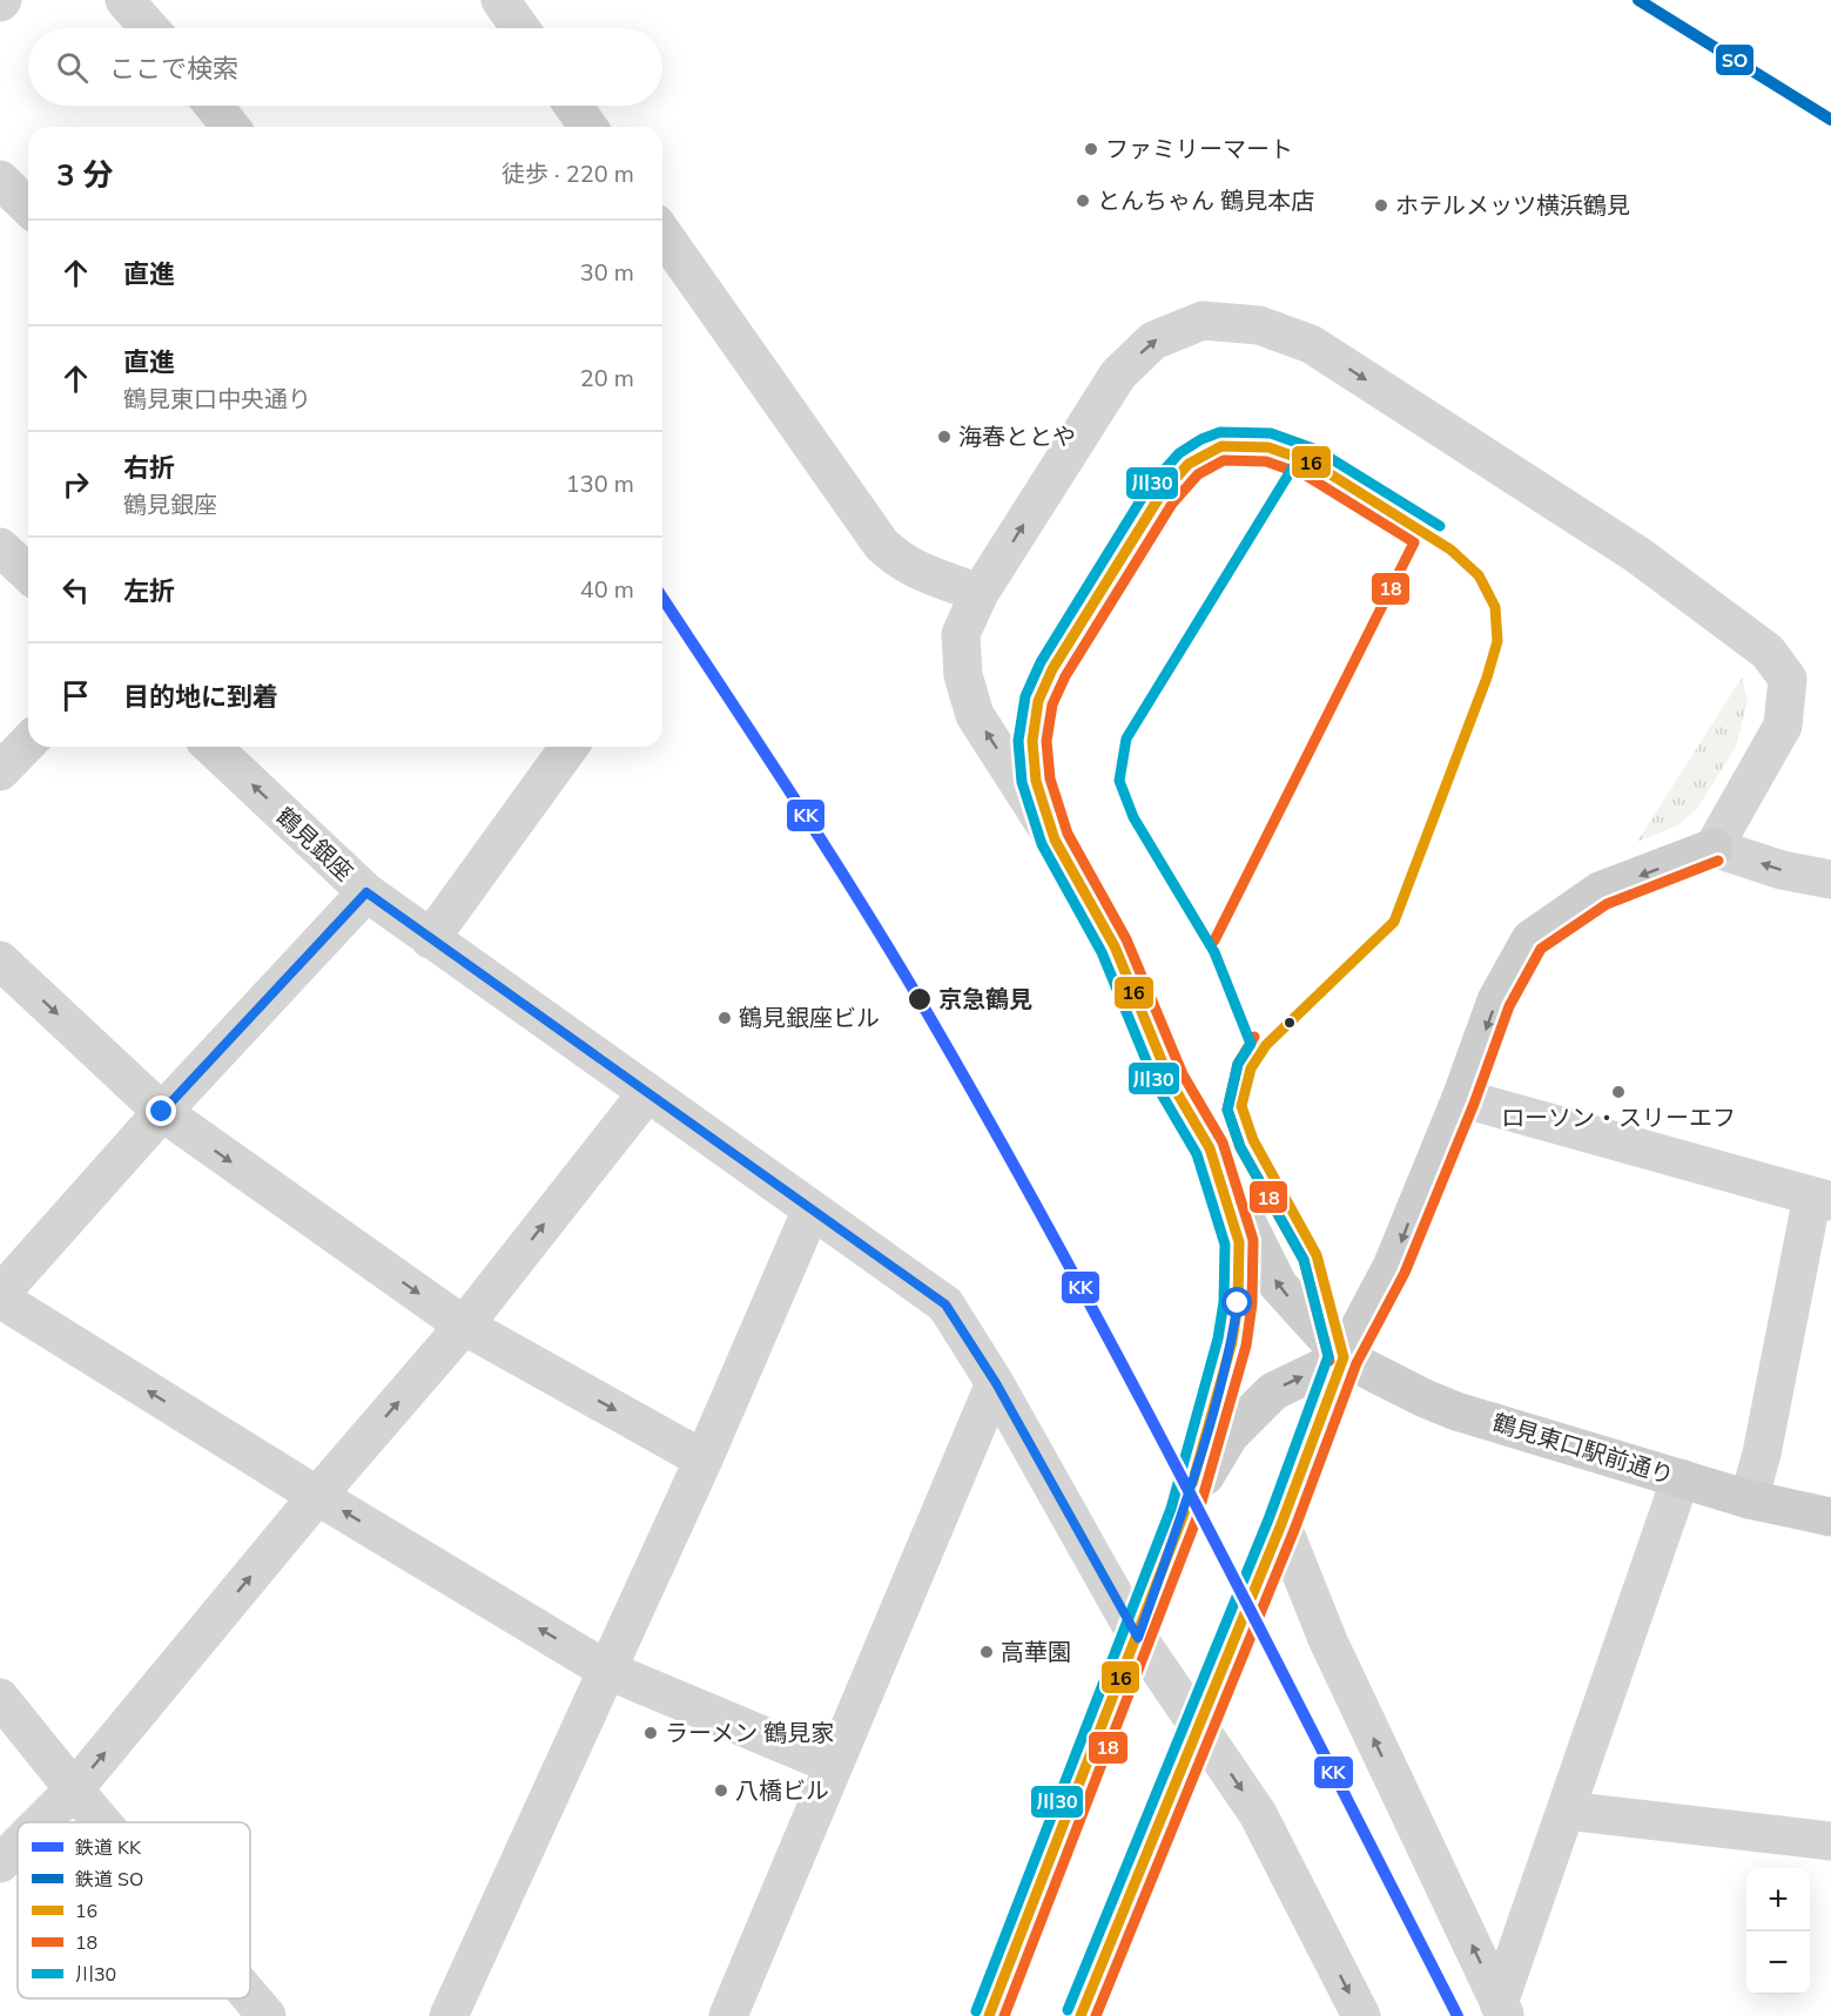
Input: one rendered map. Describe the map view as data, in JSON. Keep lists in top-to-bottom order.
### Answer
{
  "streets": {
    "main road": ["鶴見東口駅前通り"],
    "street": ["鶴見銀座"]
  },
  "places": [
    "ファミリーマート",
    "とんちゃん 鶴見本店",
    "ホテルメッツ横浜鶴見",
    "海春ととや",
    "京急鶴見",
    "鶴見銀座ビル",
    "ローソン・スリーエフ",
    "高華園",
    "ラーメン 鶴見家",
    "八橋ビル"
  ],
  "lines": [
    "rail line SO",
    "transit line 川30",
    "transit line 16",
    "transit line 18",
    "rail line KK"
  ],
  "legend": [
    "鉄道 KK",
    "鉄道 SO",
    "16",
    "18",
    "川30"
  ],
  "page": {
    "search": "ここで検索",
    "heading": ["3 分", "徒歩 · 220 m"],
    "list": [
      ["直進", "30 m"],
      ["直進", "鶴見東口中央通り", "20 m"],
      ["右折", "鶴見銀座", "130 m"],
      ["左折", "40 m"],
      "目的地に到着"
    ],
    "map_buttons": ["+", "−"]
  }
}
